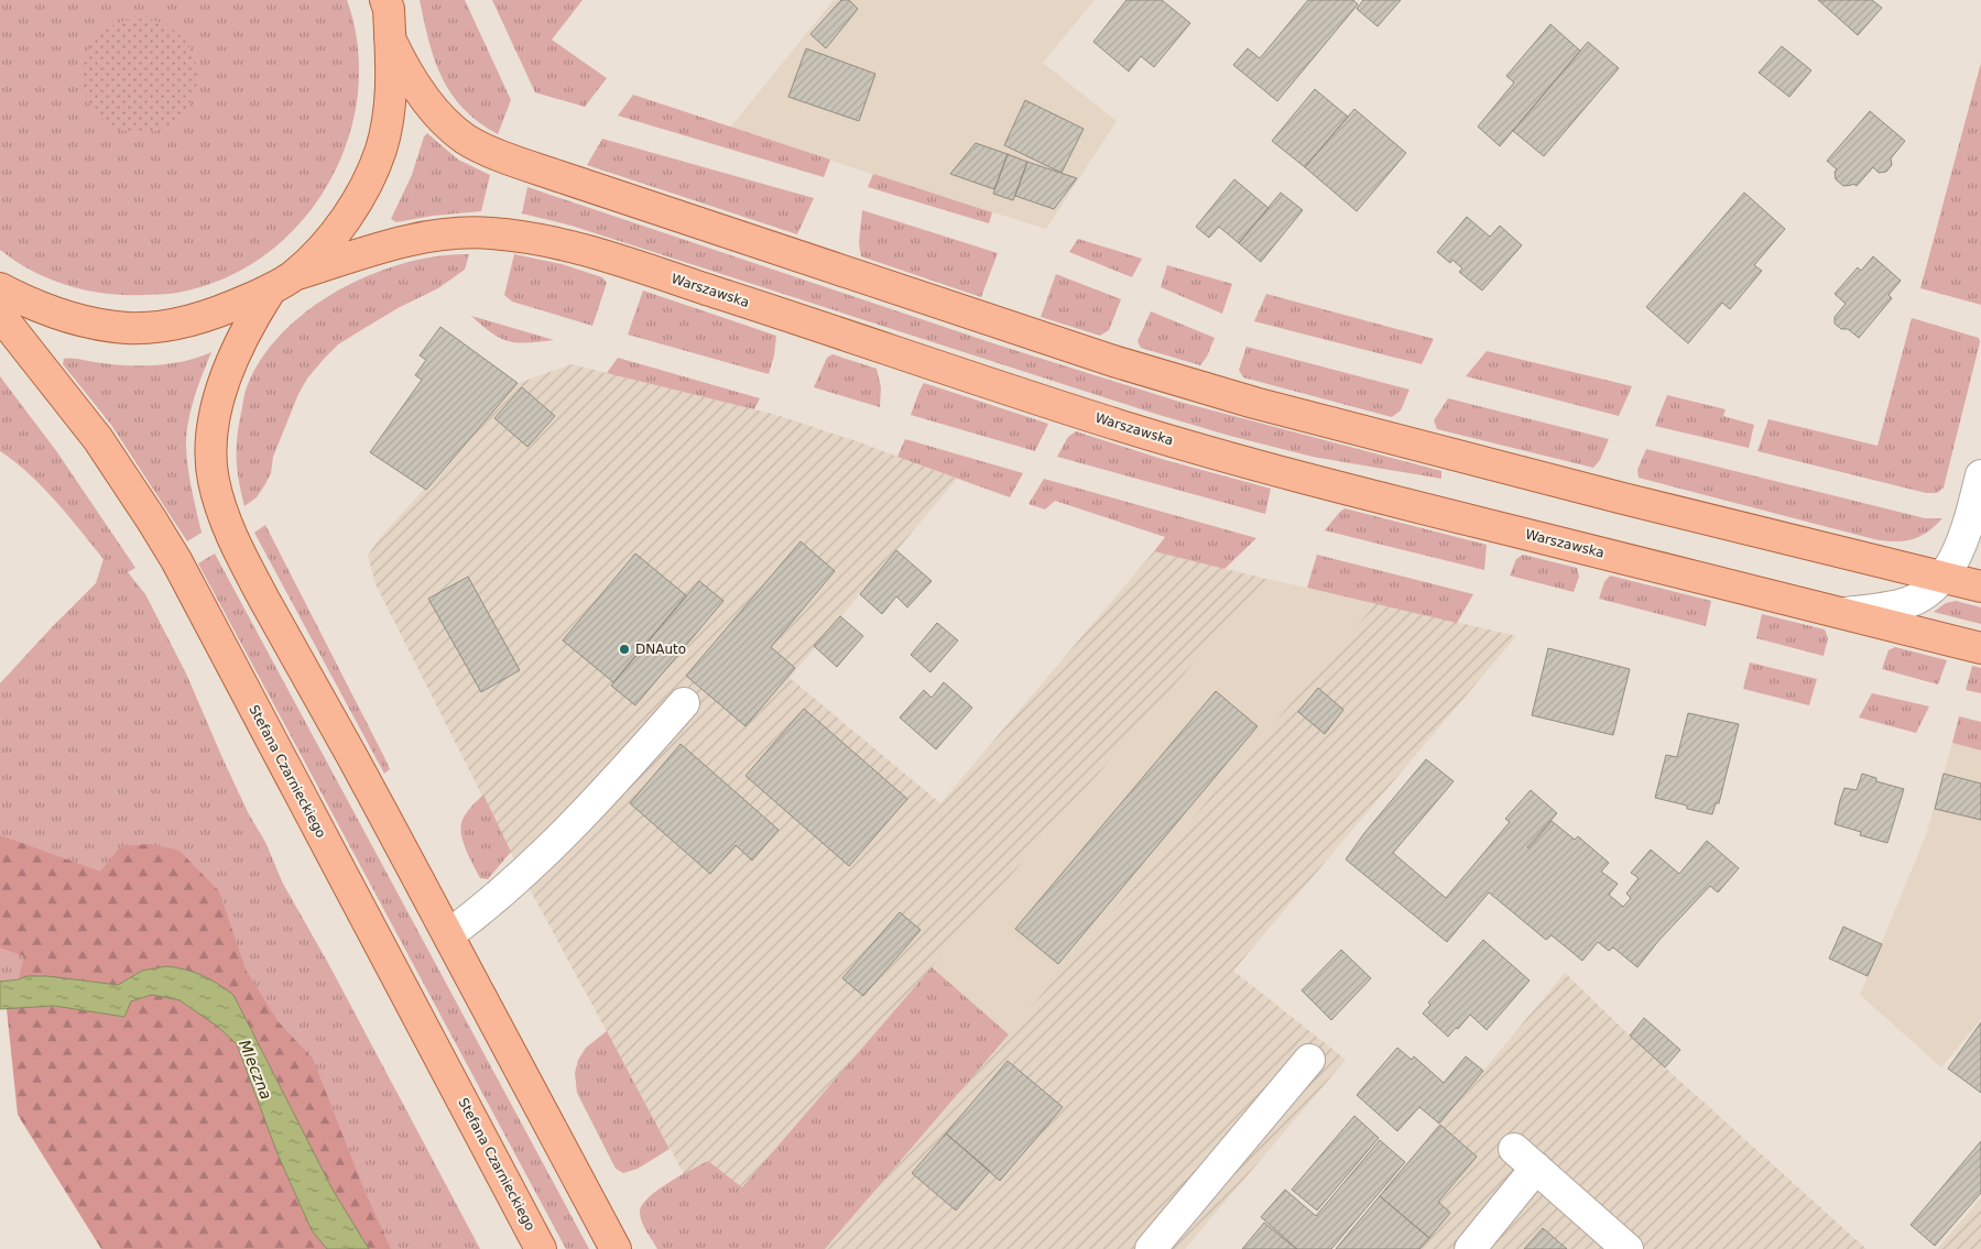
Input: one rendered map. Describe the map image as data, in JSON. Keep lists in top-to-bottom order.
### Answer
{
  "streets": {
    "main road": ["Warszawska", "Stefana Czarnieckiego"]
  },
  "water": ["Mleczna"],
  "places": ["DNAuto"]
}
